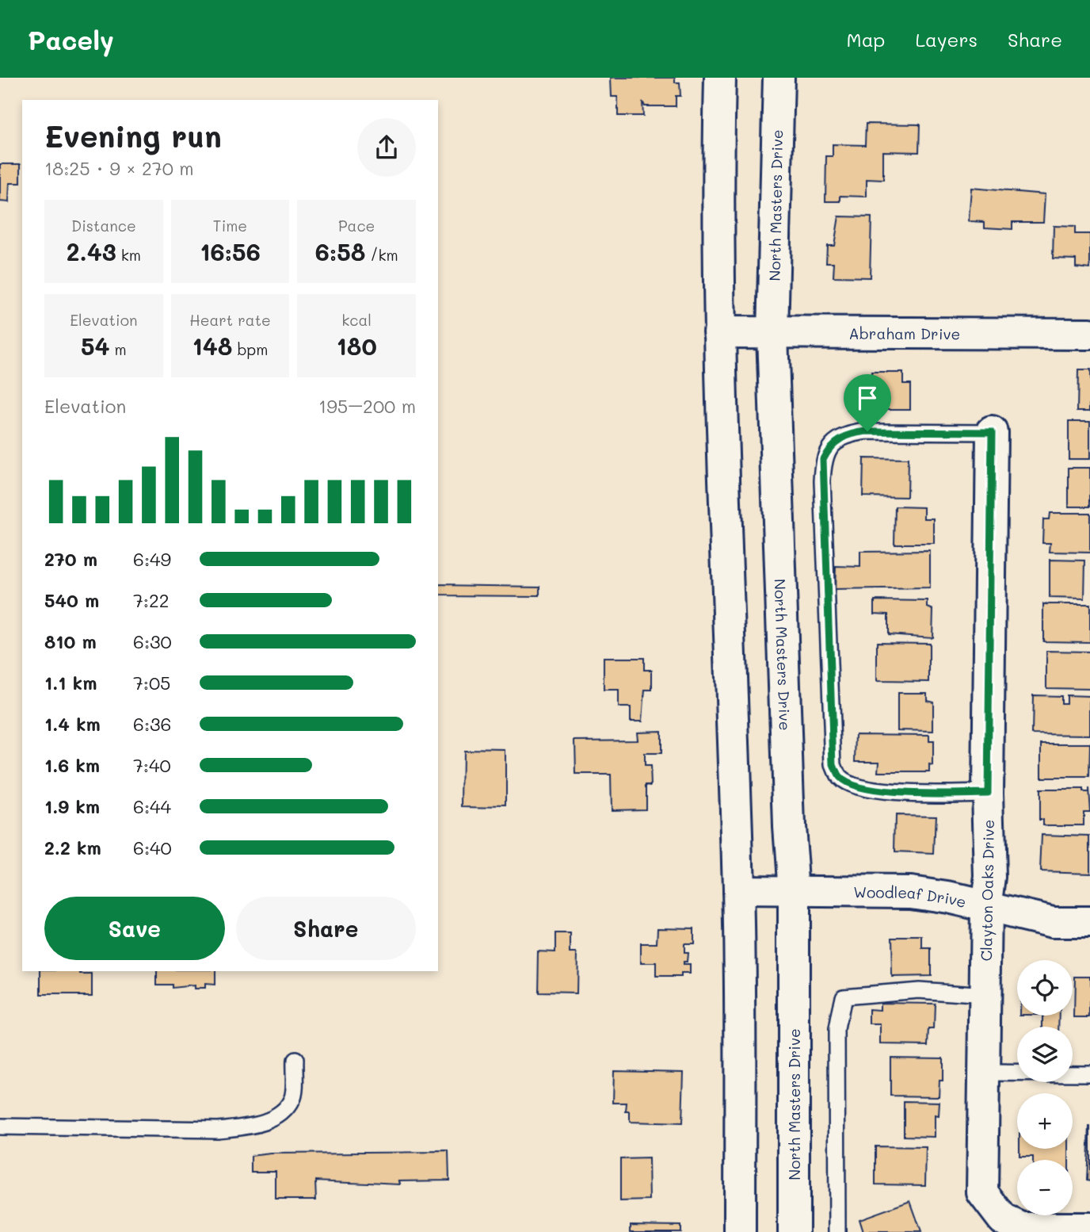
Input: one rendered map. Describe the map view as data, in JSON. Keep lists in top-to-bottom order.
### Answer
{
  "streets": {
    "main road": [
      "North Masters Drive",
      "Abraham Drive",
      "Clayton Oaks Drive",
      "Woodleaf Drive"
    ]
  },
  "crossings": [
    ["North Masters Drive", "Abraham Drive"],
    ["North Masters Drive", "Woodleaf Drive"],
    ["Clayton Oaks Drive", "Woodleaf Drive"]
  ],
  "page": {
    "header": "Pacely",
    "nav": ["Map", "Layers", "Share"],
    "heading": ["Evening run", "18:25 · 9 × 270 m"],
    "stats": [
      ["Distance", "2.43 km"],
      ["Time", "16:56"],
      ["Pace", "6:58 /km"],
      ["Elevation", "54 m"],
      ["Heart rate", "148 bpm"],
      ["kcal", "180"]
    ],
    "chart": ["Elevation", "195–200 m"],
    "list": [
      {
        "name": "270 m",
        "note": "6:49"
      },
      {
        "name": "540 m",
        "note": "7:22"
      },
      {
        "name": "810 m",
        "note": "6:30"
      },
      {
        "name": "1.1 km",
        "note": "7:05"
      },
      {
        "name": "1.4 km",
        "note": "6:36"
      },
      {
        "name": "1.6 km",
        "note": "7:40"
      },
      {
        "name": "1.9 km",
        "note": "6:44"
      },
      {
        "name": "2.2 km",
        "note": "6:40"
      }
    ],
    "buttons": ["Save", "Share"],
    "map_buttons": ["+", "−"]
  }
}
